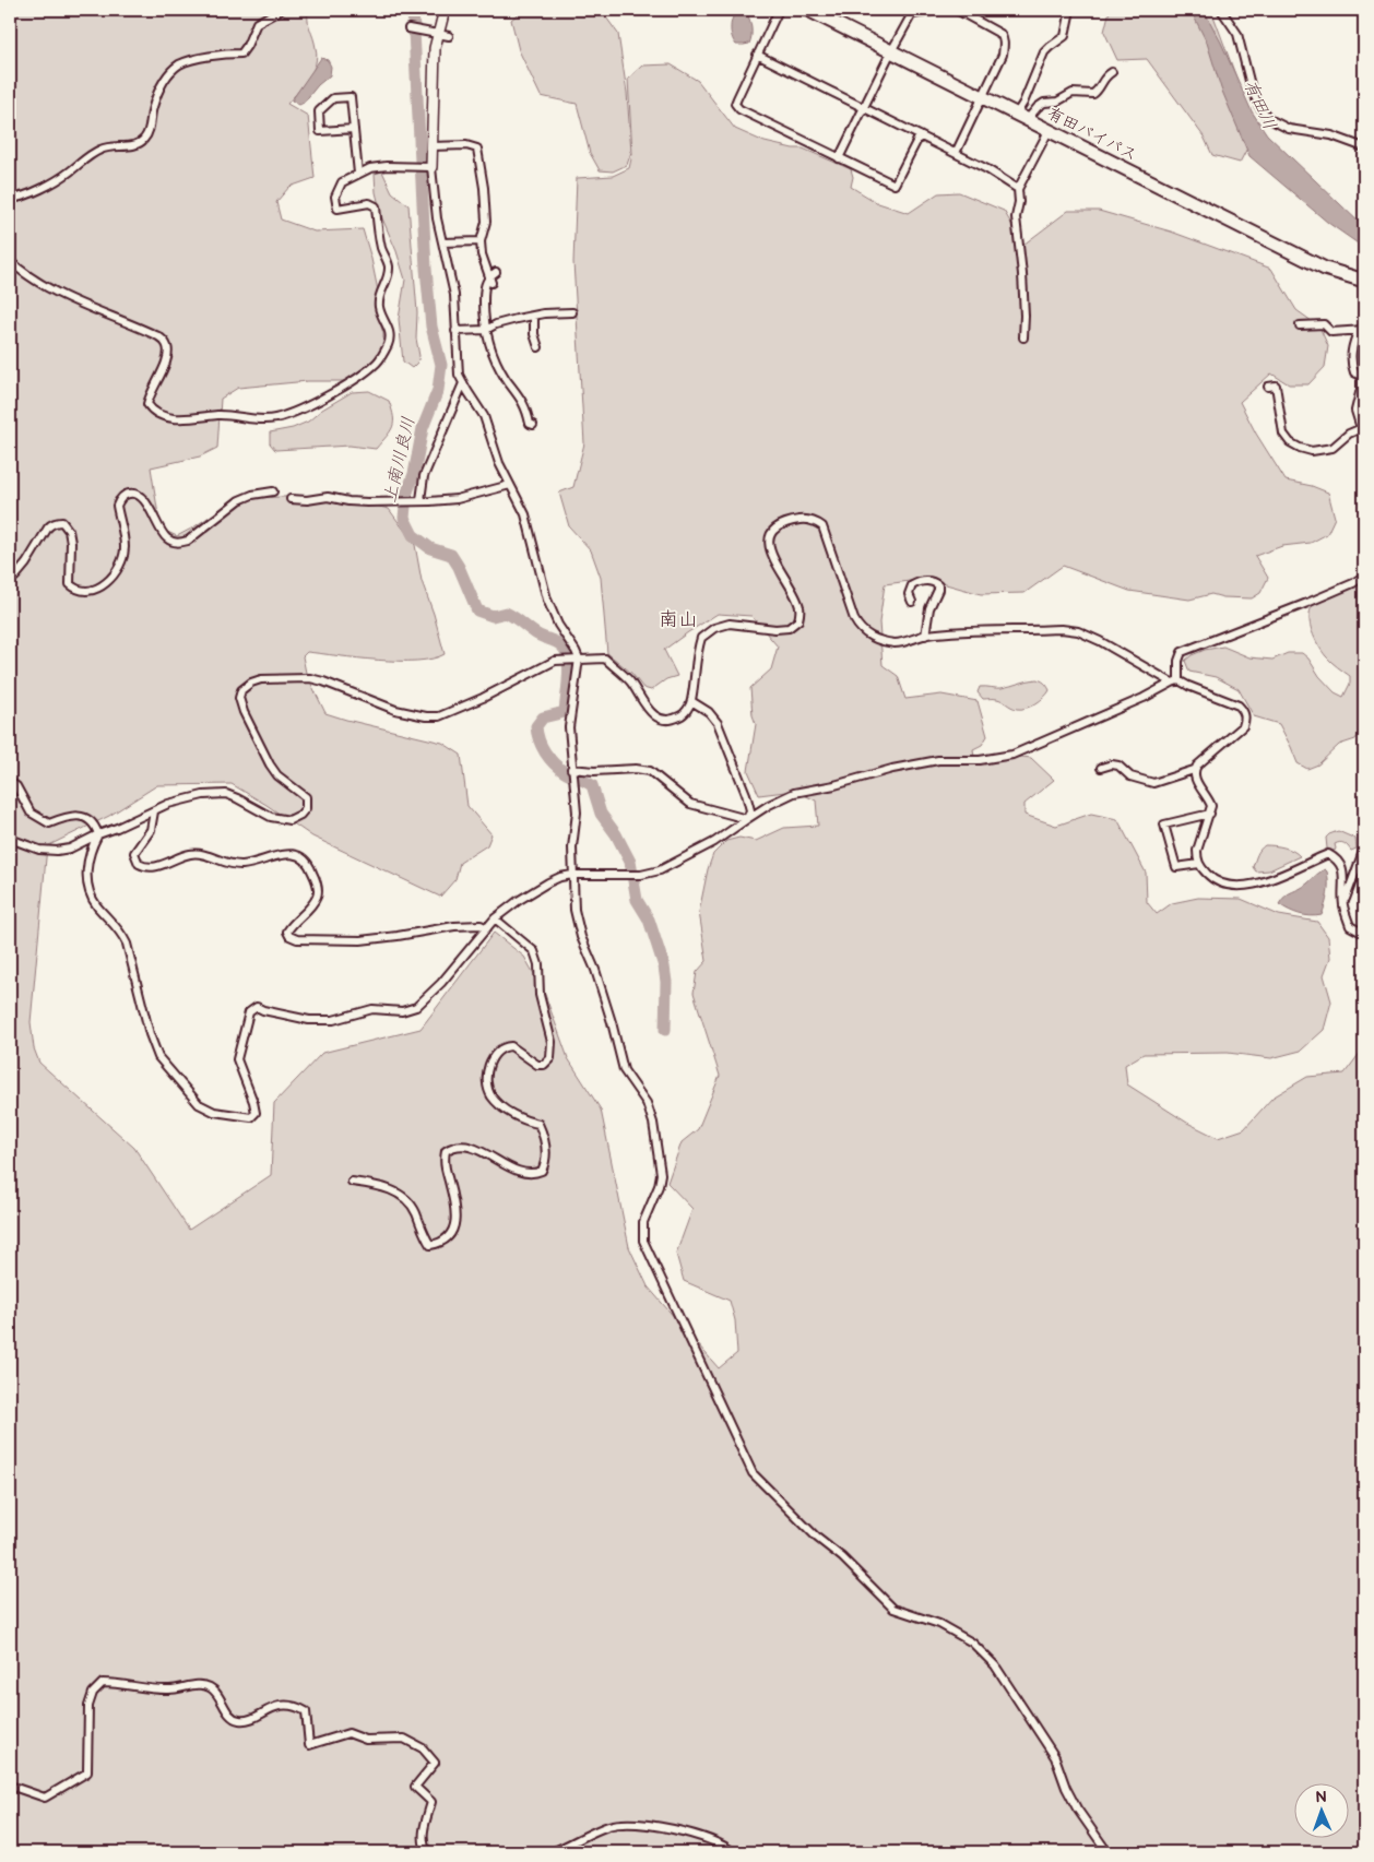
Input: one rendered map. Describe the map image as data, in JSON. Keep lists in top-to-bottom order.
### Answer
{
  "streets": {
    "highway": ["有田バイパス"]
  },
  "districts": ["南山"],
  "water": ["有田川", "上南川良川"],
  "north": "top"
}
